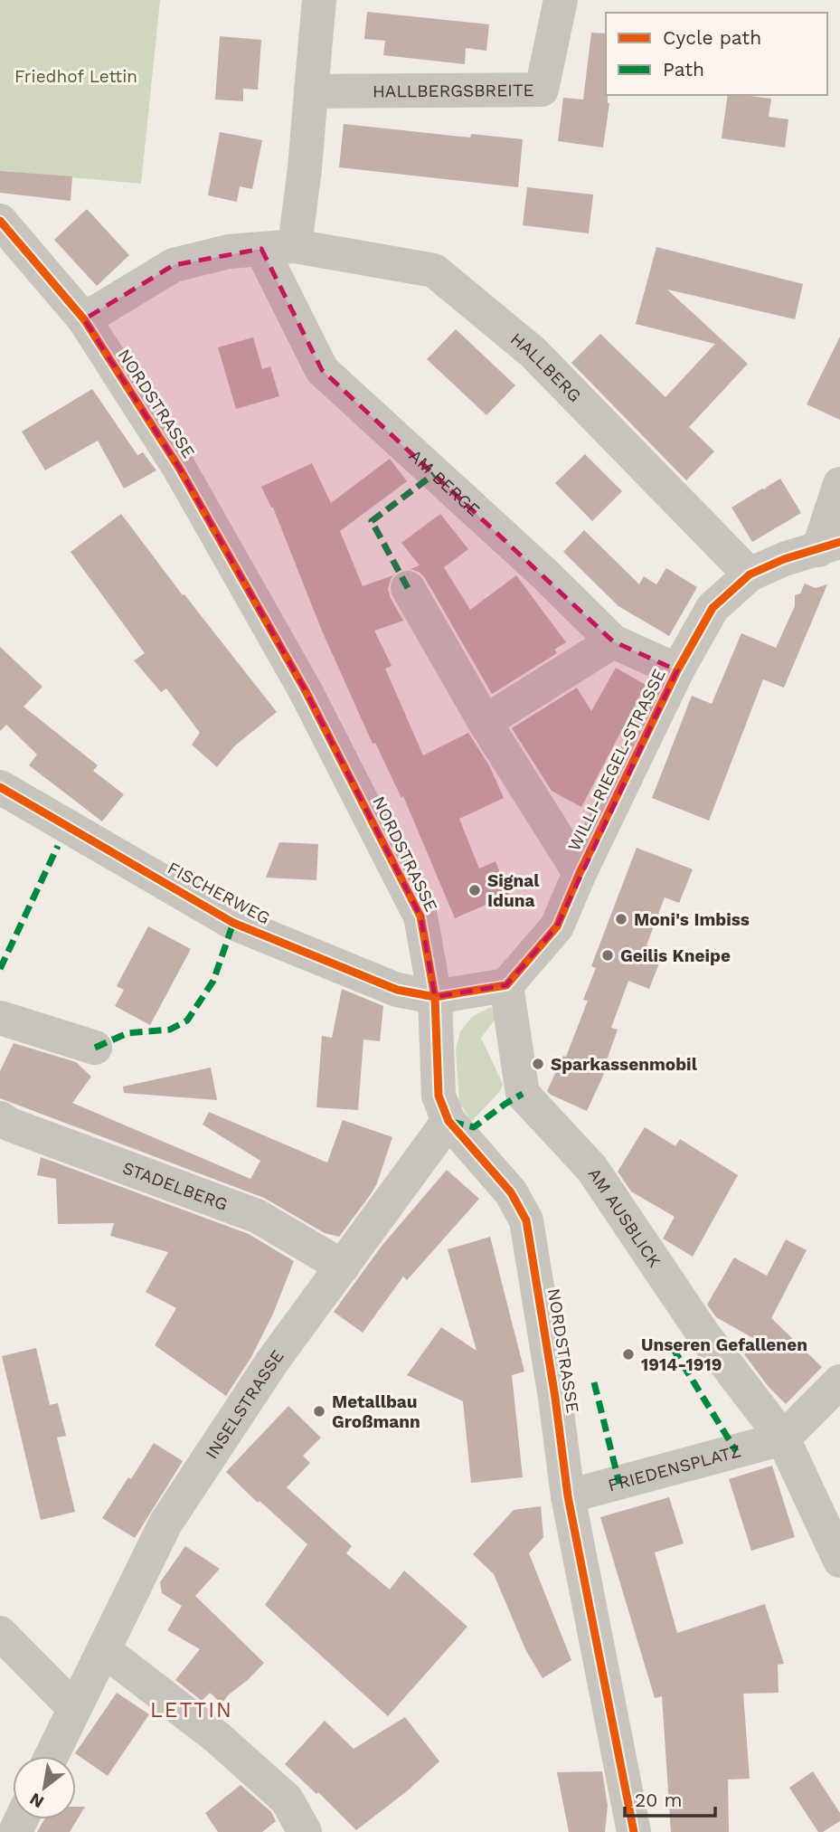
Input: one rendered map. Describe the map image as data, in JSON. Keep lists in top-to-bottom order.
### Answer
{
  "streets": {
    "street": [
      "HALLBERGSBREITE",
      "HALLBERG",
      "NORDSTRASSE",
      "AM BERGE",
      "WILLI-RIEGEL-STRASSE",
      "FISCHERWEG",
      "STADELBERG",
      "AM AUSBLICK",
      "INSELSTRASSE",
      "FRIEDENSPLATZ"
    ]
  },
  "crossings": [
    ["HALLBERG", "NORDSTRASSE"],
    ["HALLBERG", "AM BERGE"],
    ["HALLBERG", "WILLI-RIEGEL-STRASSE"],
    ["NORDSTRASSE", "FISCHERWEG"],
    ["NORDSTRASSE", "INSELSTRASSE"],
    ["NORDSTRASSE", "FRIEDENSPLATZ"],
    ["AM BERGE", "WILLI-RIEGEL-STRASSE"],
    ["WILLI-RIEGEL-STRASSE", "AM AUSBLICK"],
    ["STADELBERG", "INSELSTRASSE"],
    ["AM AUSBLICK", "FRIEDENSPLATZ"]
  ],
  "districts": ["LETTIN"],
  "parks": ["Friedhof Lettin"],
  "places": [
    "Signal Iduna",
    "Moni's Imbiss",
    "Geilis Kneipe",
    "Sparkassenmobil",
    "Unseren Gefallenen 1914-1919",
    "Metallbau Großmann"
  ],
  "legend": ["Cycle path", "Path"],
  "scale_bar": "20 m",
  "north": "bottom left"
}
